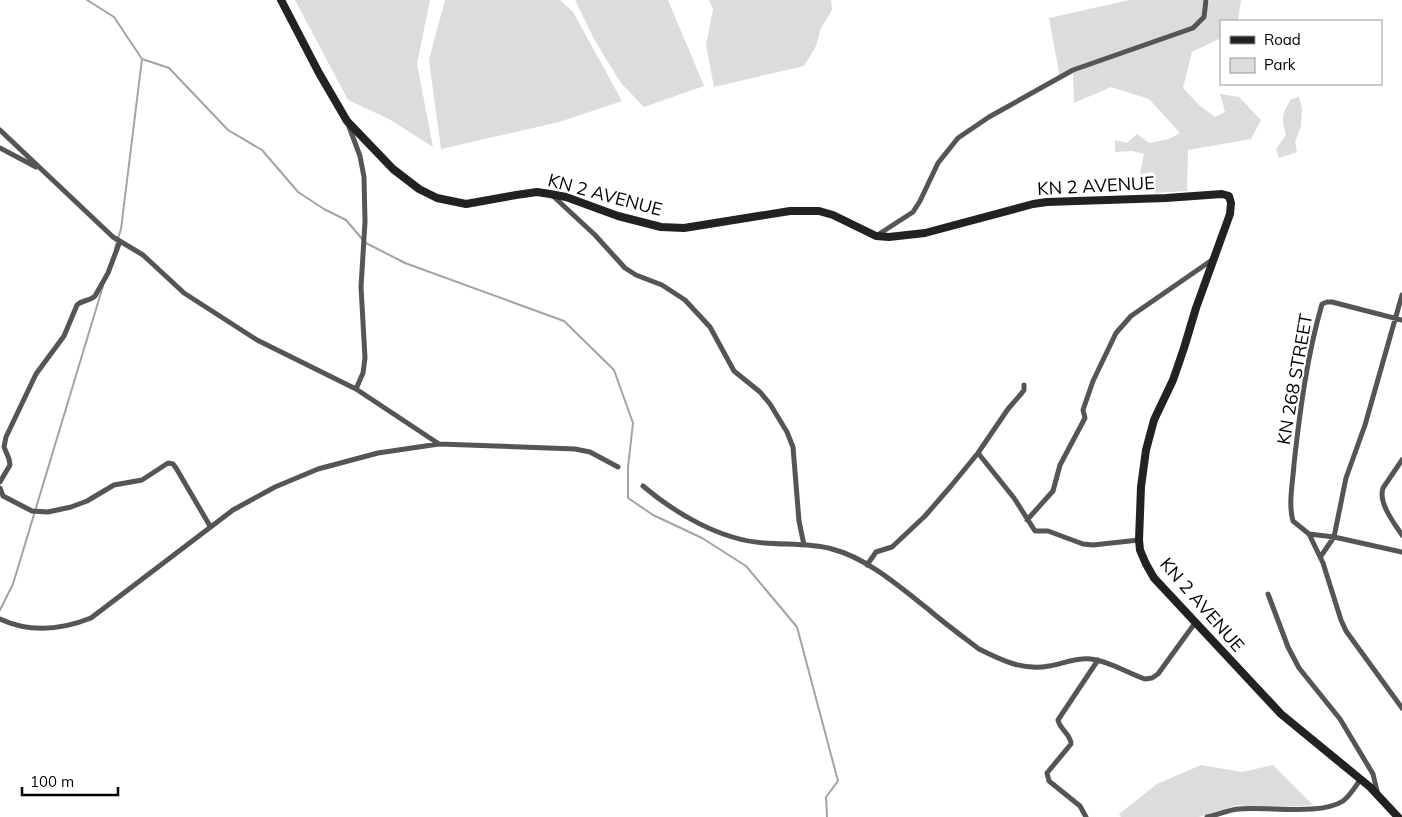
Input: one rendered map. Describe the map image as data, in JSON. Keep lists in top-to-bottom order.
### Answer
{
  "streets": {
    "main road": ["KN 2 AVENUE"],
    "street": ["KN 268 STREET"]
  },
  "legend": ["Road", "Park"],
  "scale_bar": "100 m"
}
